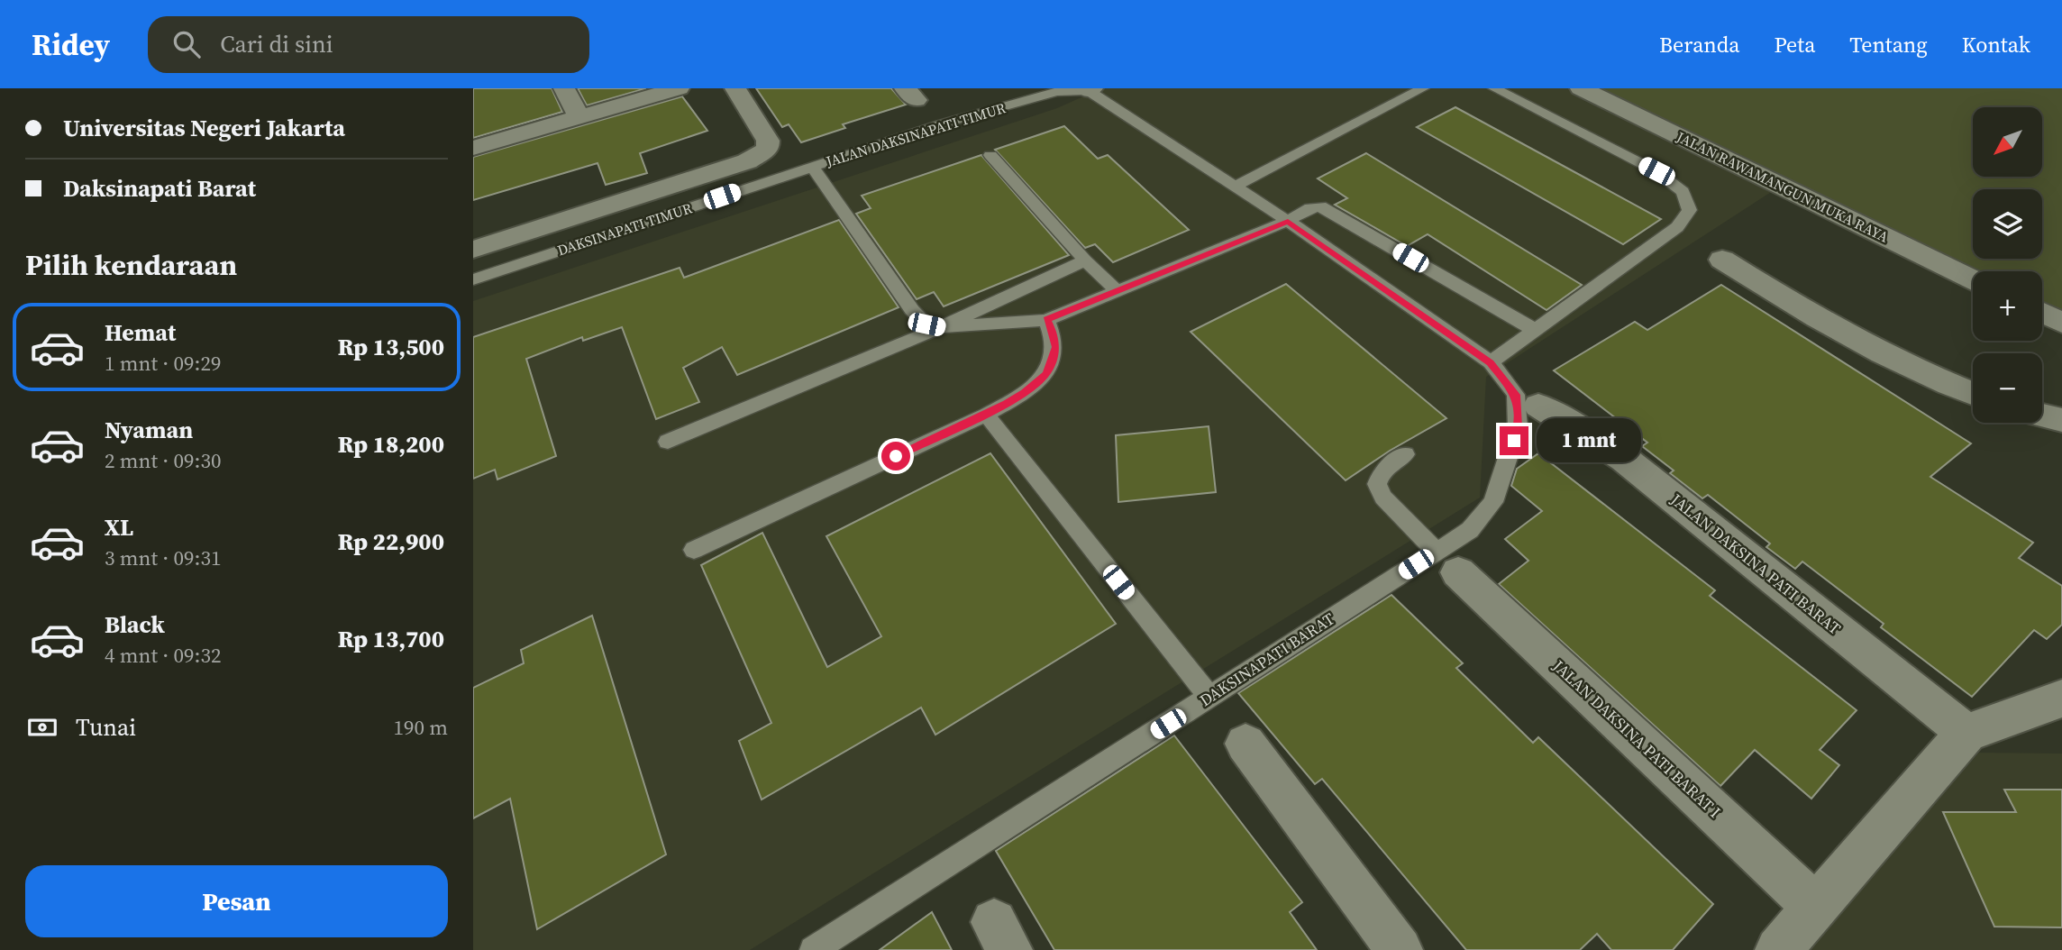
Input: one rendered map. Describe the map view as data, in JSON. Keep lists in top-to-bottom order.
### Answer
{
  "streets": {
    "street": ["JALAN RAWAMANGUN MUKA RAYA", "JALAN DAKSINA PATI BARAT", "JALAN DAKSINA PATI BARAT I"],
    "lane": ["JALAN DAKSINAPATI TIMUR", "DAKSINAPATI TIMUR", "DAKSINAPATI BARAT"]
  },
  "crossings": [
    ["JALAN DAKSINAPATI TIMUR", "DAKSINAPATI TIMUR"],
    ["JALAN DAKSINA PATI BARAT", "DAKSINAPATI BARAT"],
    ["DAKSINAPATI BARAT", "JALAN DAKSINA PATI BARAT I"]
  ],
  "north": "bottom left",
  "page": {
    "header": "Ridey",
    "search": "Cari di sini",
    "nav": [
      "Beranda",
      "Peta",
      "Tentang",
      "Kontak"
    ],
    "banner": ["Universitas Negeri Jakarta", "Daksinapati Barat"],
    "map_buttons": ["+", "−"],
    "heading": "Pilih kendaraan",
    "list": [
      {
        "name": "Hemat",
        "note": "1 mnt · 09:29",
        "value": "Rp 13,500"
      },
      {
        "name": "Nyaman",
        "note": "2 mnt · 09:30",
        "value": "Rp 18,200"
      },
      {
        "name": "XL",
        "note": "3 mnt · 09:31",
        "value": "Rp 22,900"
      },
      {
        "name": "Black",
        "note": "4 mnt · 09:32",
        "value": "Rp 13,700"
      }
    ],
    "bubble": "1 mnt",
    "pay": ["Tunai", "190 m"],
    "buttons": "Pesan"
  }
}
